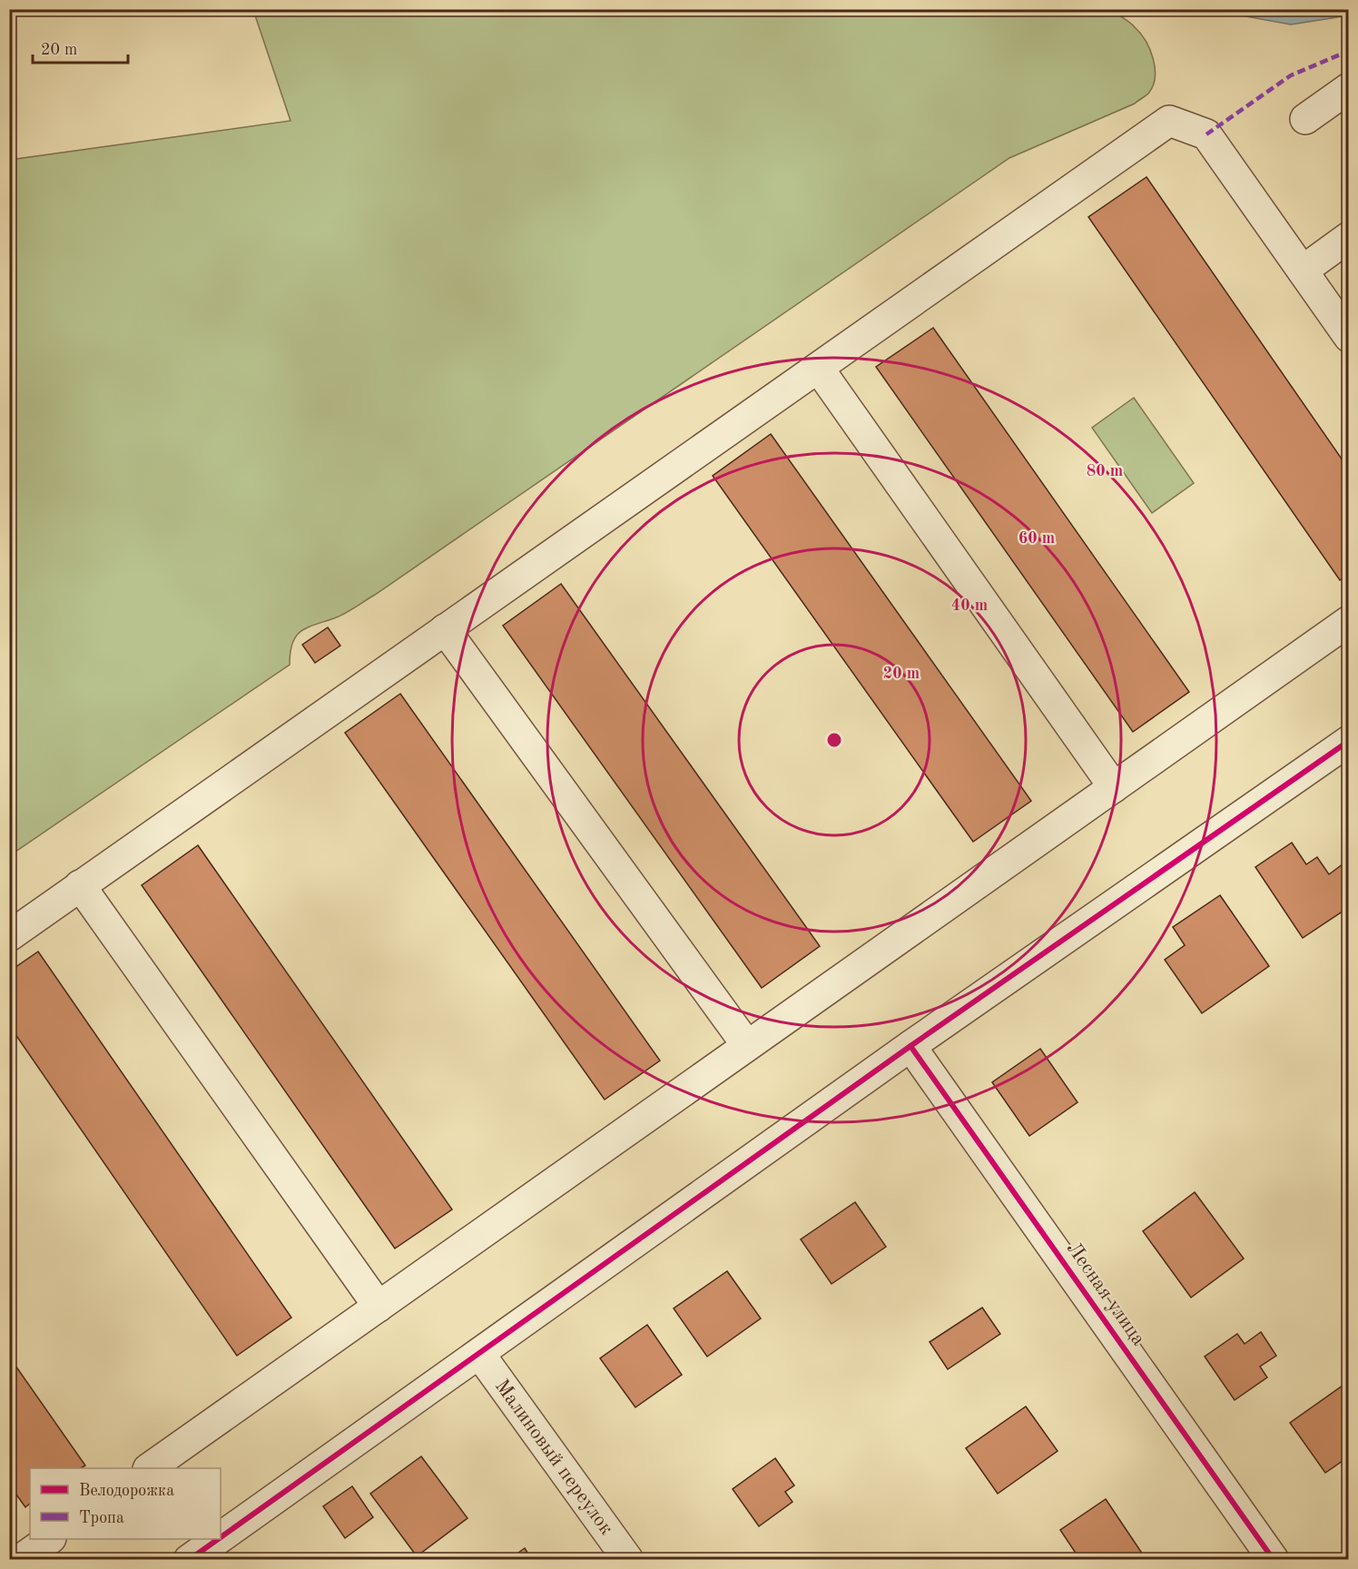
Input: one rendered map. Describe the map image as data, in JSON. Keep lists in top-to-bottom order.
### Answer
{
  "streets": {
    "street": ["Лесная улица", "Малиновый переулок"]
  },
  "legend": ["Велодорожка", "Тропа"],
  "scale_bar": "20 m",
  "rings": [
    "80 m",
    "60 m",
    "40 m",
    "20 m"
  ]
}
